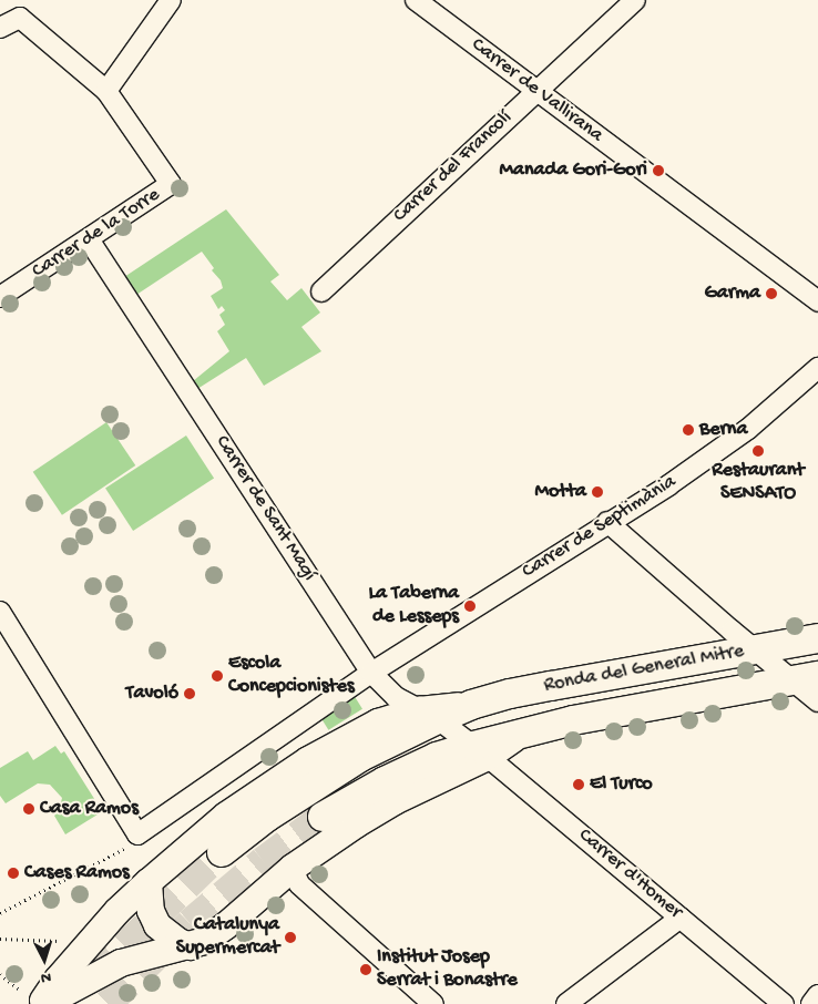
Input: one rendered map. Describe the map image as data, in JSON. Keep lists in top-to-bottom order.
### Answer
{
  "streets": {
    "main road": ["Ronda del General Mitre"],
    "street": [
      "Carrer de Vallirana",
      "Carrer del Francolí",
      "Carrer de la Torre",
      "Carrer de Sant Magí",
      "Carrer de Septimània",
      "Carrer d'Homer"
    ]
  },
  "crossings": [
    ["Carrer de Vallirana", "Carrer del Francolí"],
    ["Carrer de la Torre", "Carrer de Sant Magí"],
    ["Carrer de Sant Magí", "Carrer de Septimània"],
    ["Carrer de Sant Magí", "Ronda del General Mitre"],
    ["Carrer de Sant Magí", "Carrer d'Homer"],
    ["Ronda del General Mitre", "Carrer d'Homer"]
  ],
  "places": [
    "Manada Gori-Gori",
    "Garma",
    "Berna",
    "Restaurant SENSATO",
    "Motta",
    "La Taberna de Lesseps",
    "Escola Concepcionistes",
    "Tavoló",
    "El Turco",
    "Casa Ramos",
    "Cases Ramos",
    "Catalunya Supermercat",
    "Institut Josep Serrat i Bonastre"
  ],
  "north": "bottom"
}
